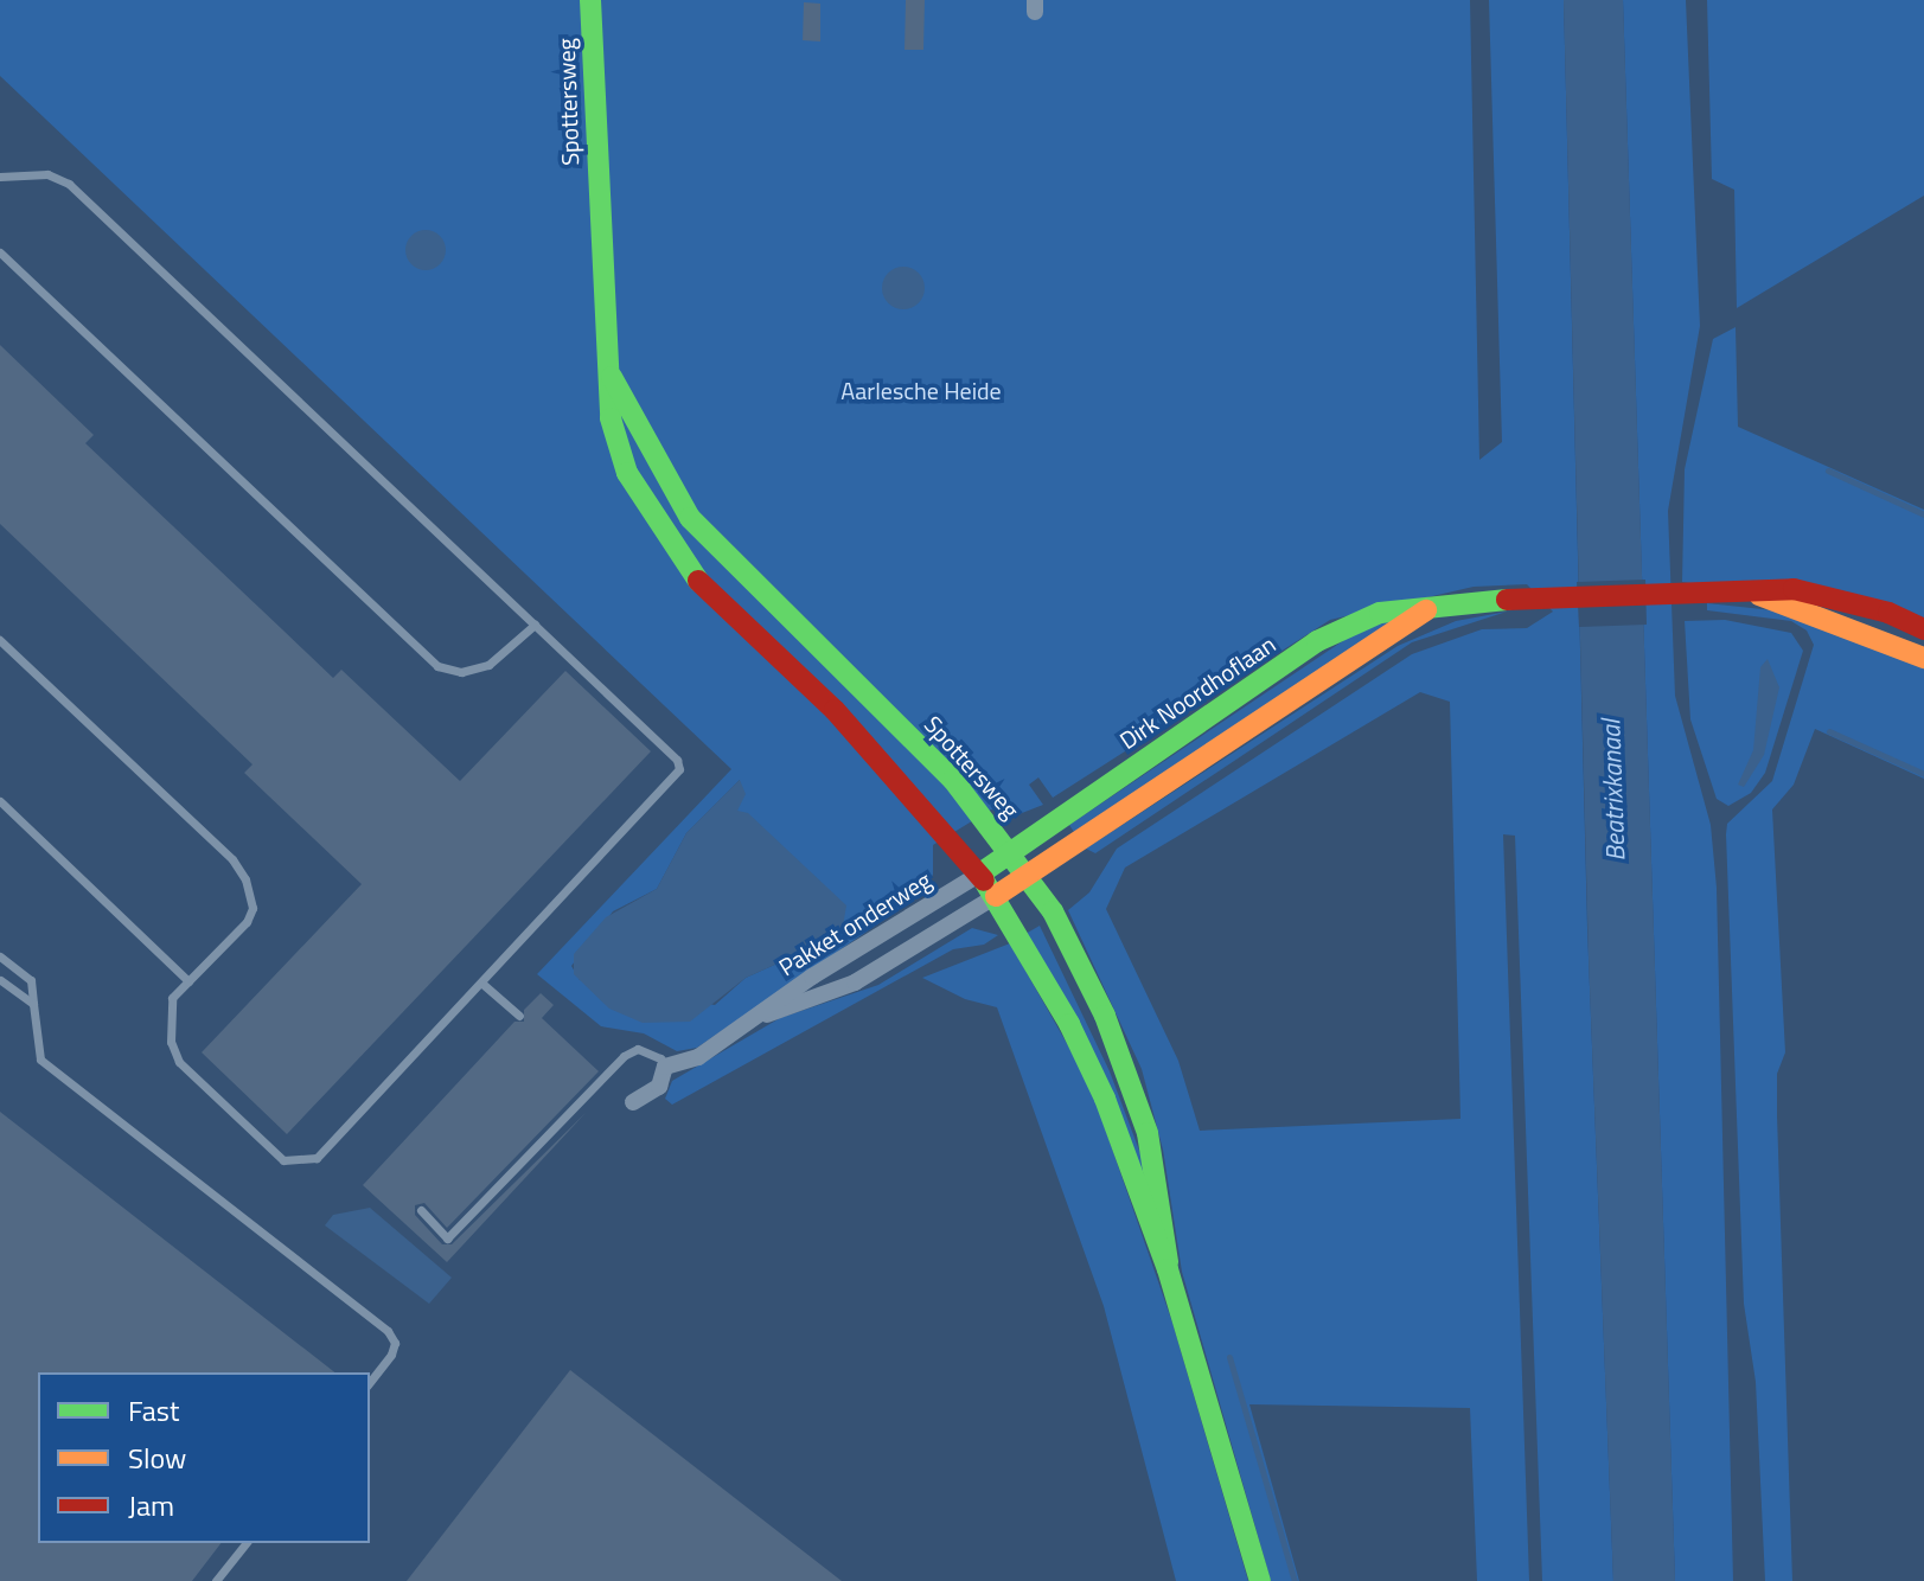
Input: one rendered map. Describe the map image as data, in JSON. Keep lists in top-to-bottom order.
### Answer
{
  "streets": {
    "main road": ["Spottersweg", "Dirk Noordhoflaan"],
    "street": ["Pakket onderweg"]
  },
  "crossings": [
    ["Spottersweg", "Dirk Noordhoflaan"],
    ["Spottersweg", "Pakket onderweg"],
    ["Dirk Noordhoflaan", "Pakket onderweg"]
  ],
  "water": ["Beatrixkanaal"],
  "parks": ["Aarlesche Heide"],
  "legend": ["Fast", "Slow", "Jam"]
}
